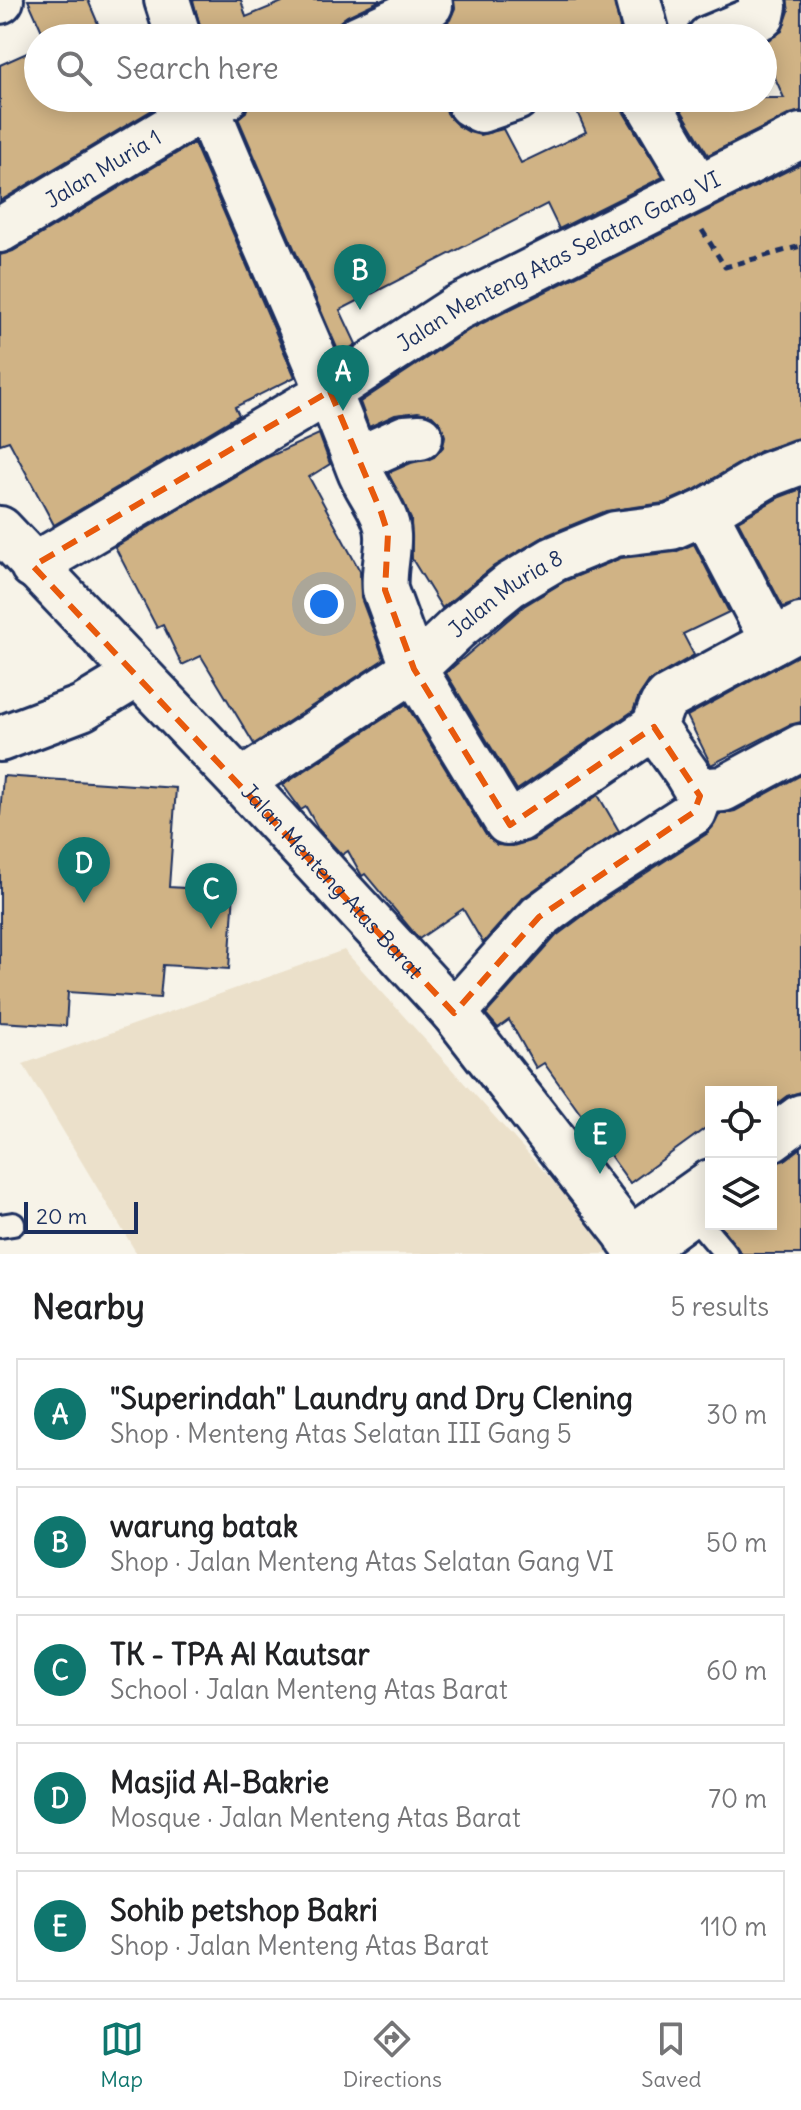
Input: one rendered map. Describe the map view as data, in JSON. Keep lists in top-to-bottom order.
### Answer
{
  "streets": {
    "street": [
      "Jalan Muria 1",
      "Jalan Menteng Atas Selatan Gang VI",
      "Jalan Muria 8",
      "Jalan Menteng Atas Barat"
    ]
  },
  "crossings": [
    ["Jalan Menteng Atas Selatan Gang VI", "Jalan Menteng Atas Barat"],
    ["Jalan Muria 8", "Jalan Menteng Atas Barat"]
  ],
  "scale_bar": "20 m",
  "page": {
    "search": "Search here",
    "pins": [
      "B",
      "A",
      "D",
      "C",
      "E"
    ],
    "scale": "20 m",
    "heading": ["Nearby", "5 results"],
    "list": [
      {
        "mark": "A",
        "name": "\"Superindah\" Laundry and Dry Clening",
        "note": "Shop · Menteng Atas Selatan III Gang 5",
        "value": "30 m"
      },
      {
        "mark": "B",
        "name": "warung batak",
        "note": "Shop · Jalan Menteng Atas Selatan Gang VI",
        "value": "50 m"
      },
      {
        "mark": "C",
        "name": "TK - TPA Al Kautsar",
        "note": "School · Jalan Menteng Atas Barat",
        "value": "60 m"
      },
      {
        "mark": "D",
        "name": "Masjid Al-Bakrie",
        "note": "Mosque · Jalan Menteng Atas Barat",
        "value": "70 m"
      },
      {
        "mark": "E",
        "name": "Sohib petshop Bakri",
        "note": "Shop · Jalan Menteng Atas Barat",
        "value": "110 m"
      }
    ],
    "nav": ["Map", "Directions", "Saved"]
  }
}
